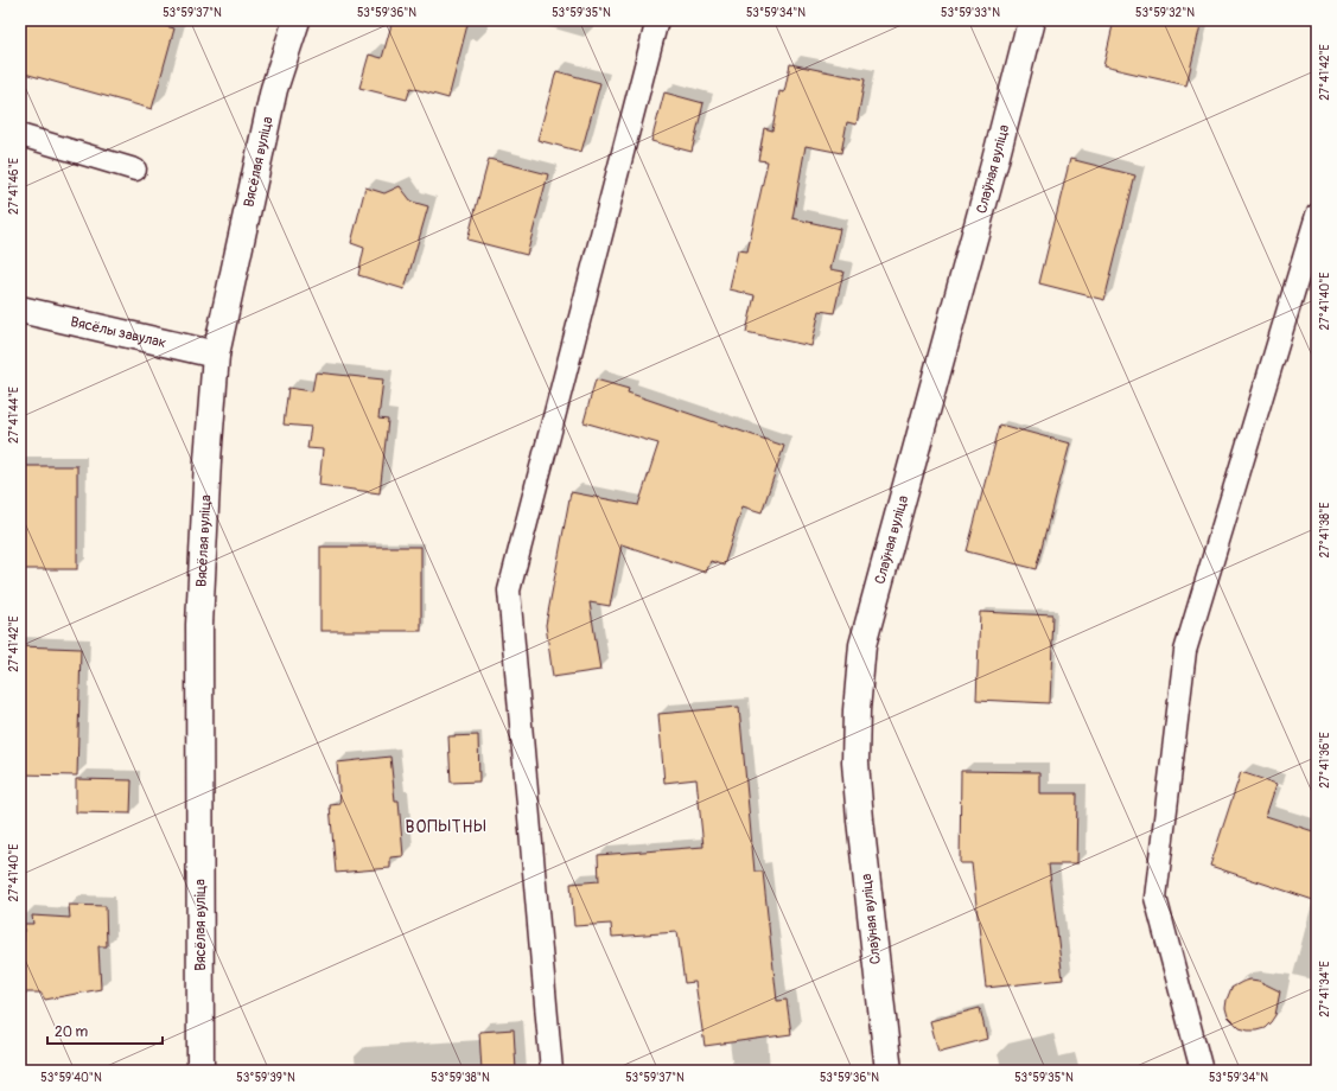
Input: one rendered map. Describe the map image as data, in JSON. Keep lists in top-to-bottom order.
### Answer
{
  "streets": {
    "street": ["Вясёлая вуліца", "Слаўная вуліца", "Вясёлы завулак"]
  },
  "crossings": [
    ["Вясёлая вуліца", "Вясёлы завулак"]
  ],
  "districts": ["ВОПЫТНЫ"],
  "scale_bar": "20 m",
  "coordinates": [
    "53°59'37\"N",
    "53°59'36\"N",
    "53°59'35\"N",
    "53°59'34\"N",
    "53°59'33\"N",
    "53°59'32\"N",
    "27°41'42\"E",
    "27°41'46\"E",
    "27°41'40\"E",
    "27°41'44\"E",
    "27°41'38\"E",
    "27°41'36\"E",
    "27°41'34\"E",
    "53°59'40\"N",
    "53°59'39\"N",
    "53°59'38\"N"
  ]
}
